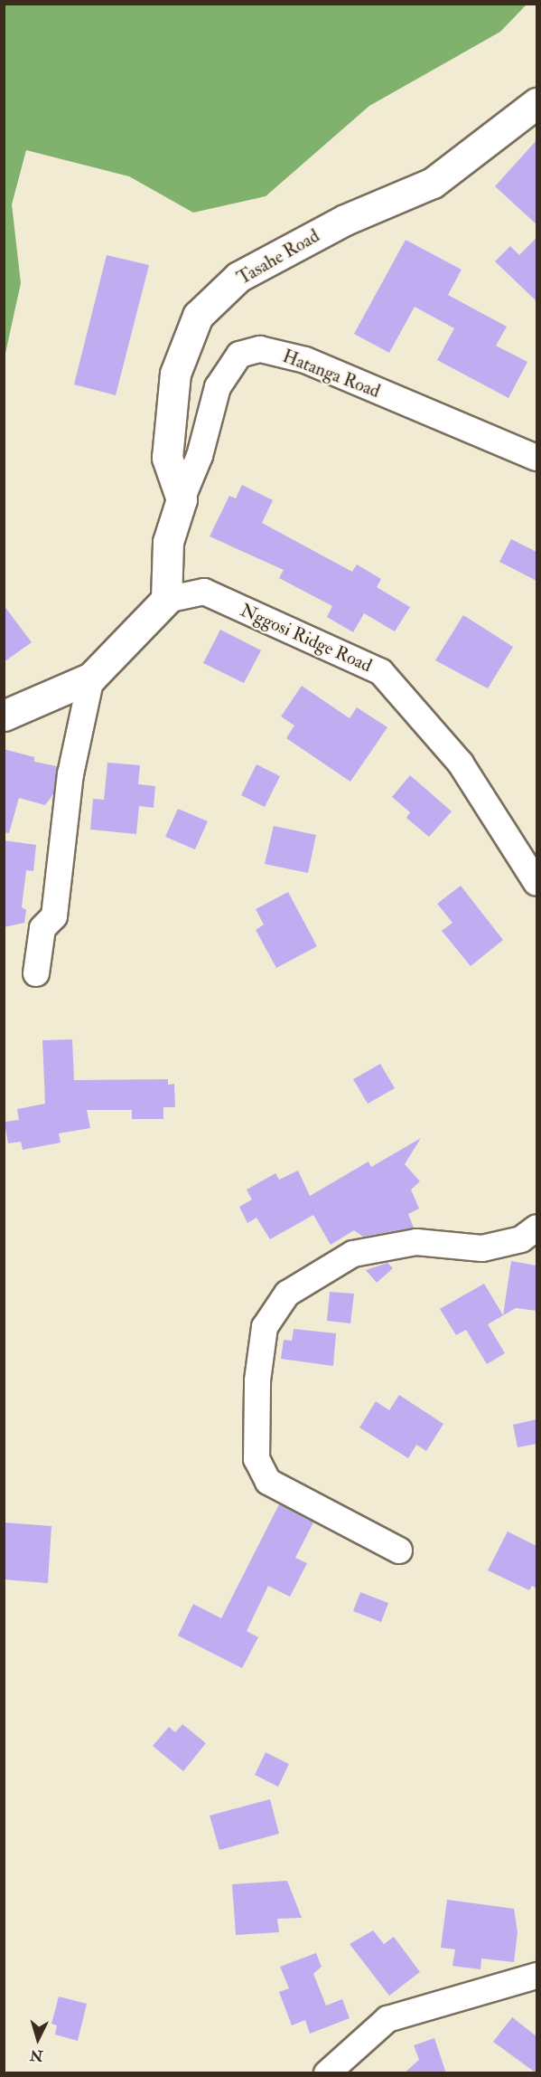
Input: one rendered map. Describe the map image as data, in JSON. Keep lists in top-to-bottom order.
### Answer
{
  "streets": {
    "street": ["Tasahe Road", "Hatanga Road", "Nggosi Ridge Road"]
  },
  "crossings": [
    ["Tasahe Road", "Hatanga Road"]
  ],
  "north": "bottom"
}
